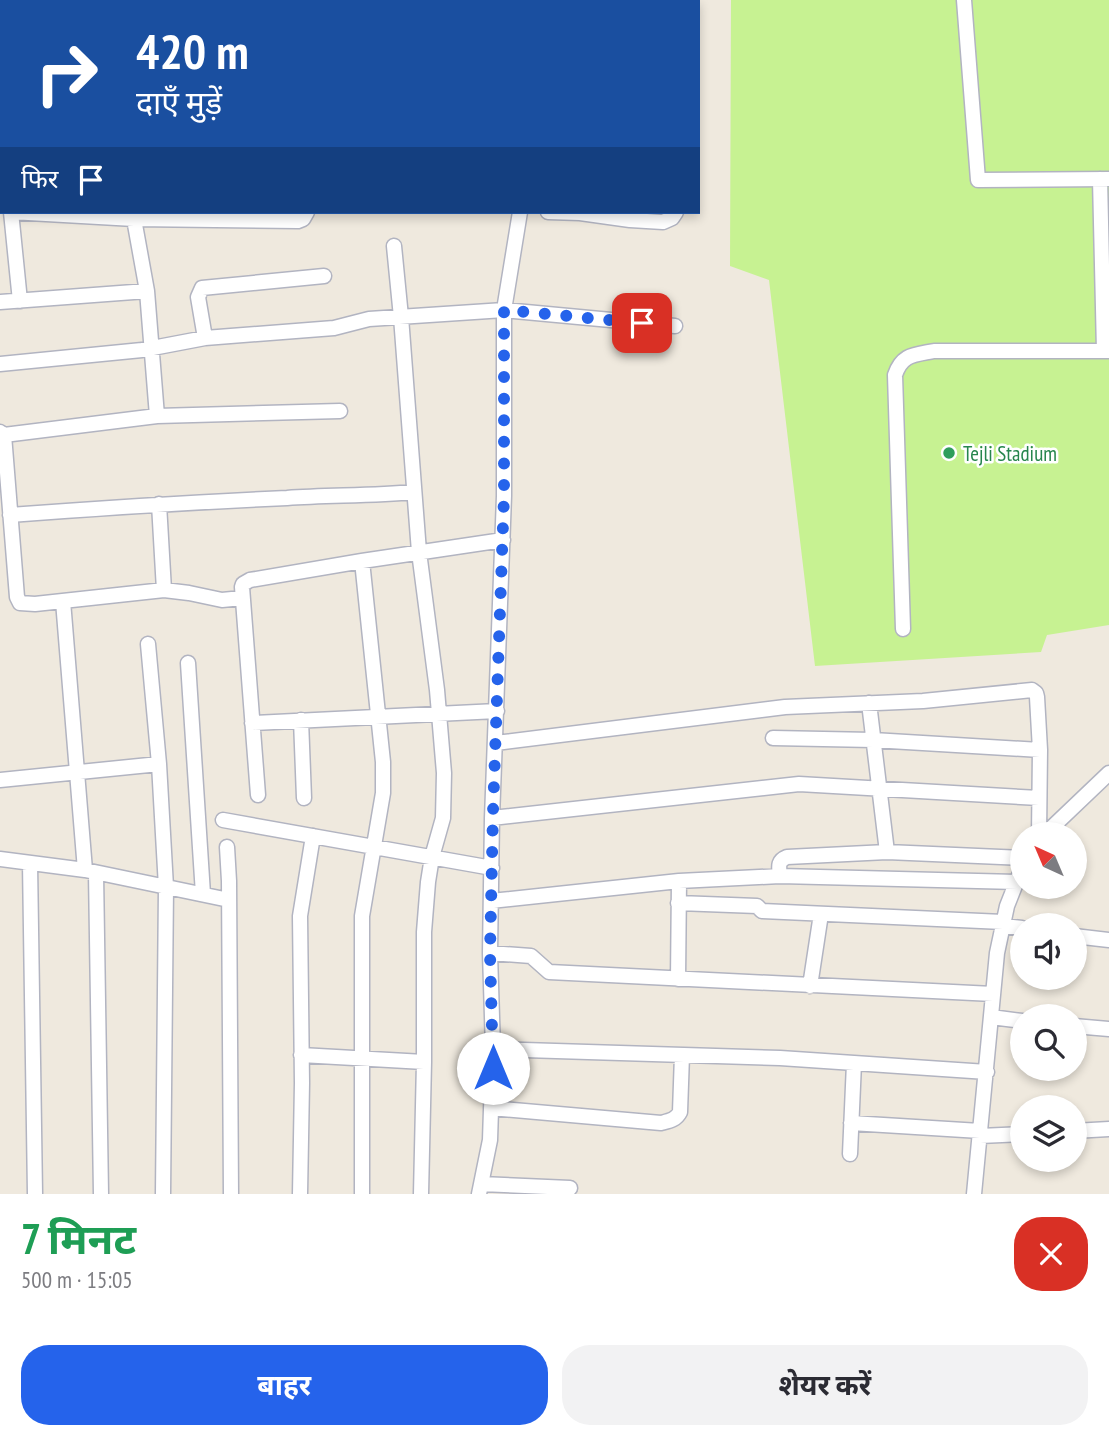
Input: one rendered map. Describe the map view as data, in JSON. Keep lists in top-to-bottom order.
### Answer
{
  "places": ["Tejli Stadium"],
  "north": "top left",
  "page": {
    "turn": ["420 m", "दाएँ मुड़ें"],
    "then": "फिर",
    "heading": ["7 मिनट", "500 m · 15:05"],
    "buttons": ["बाहर", "शेयर करें"]
  }
}
